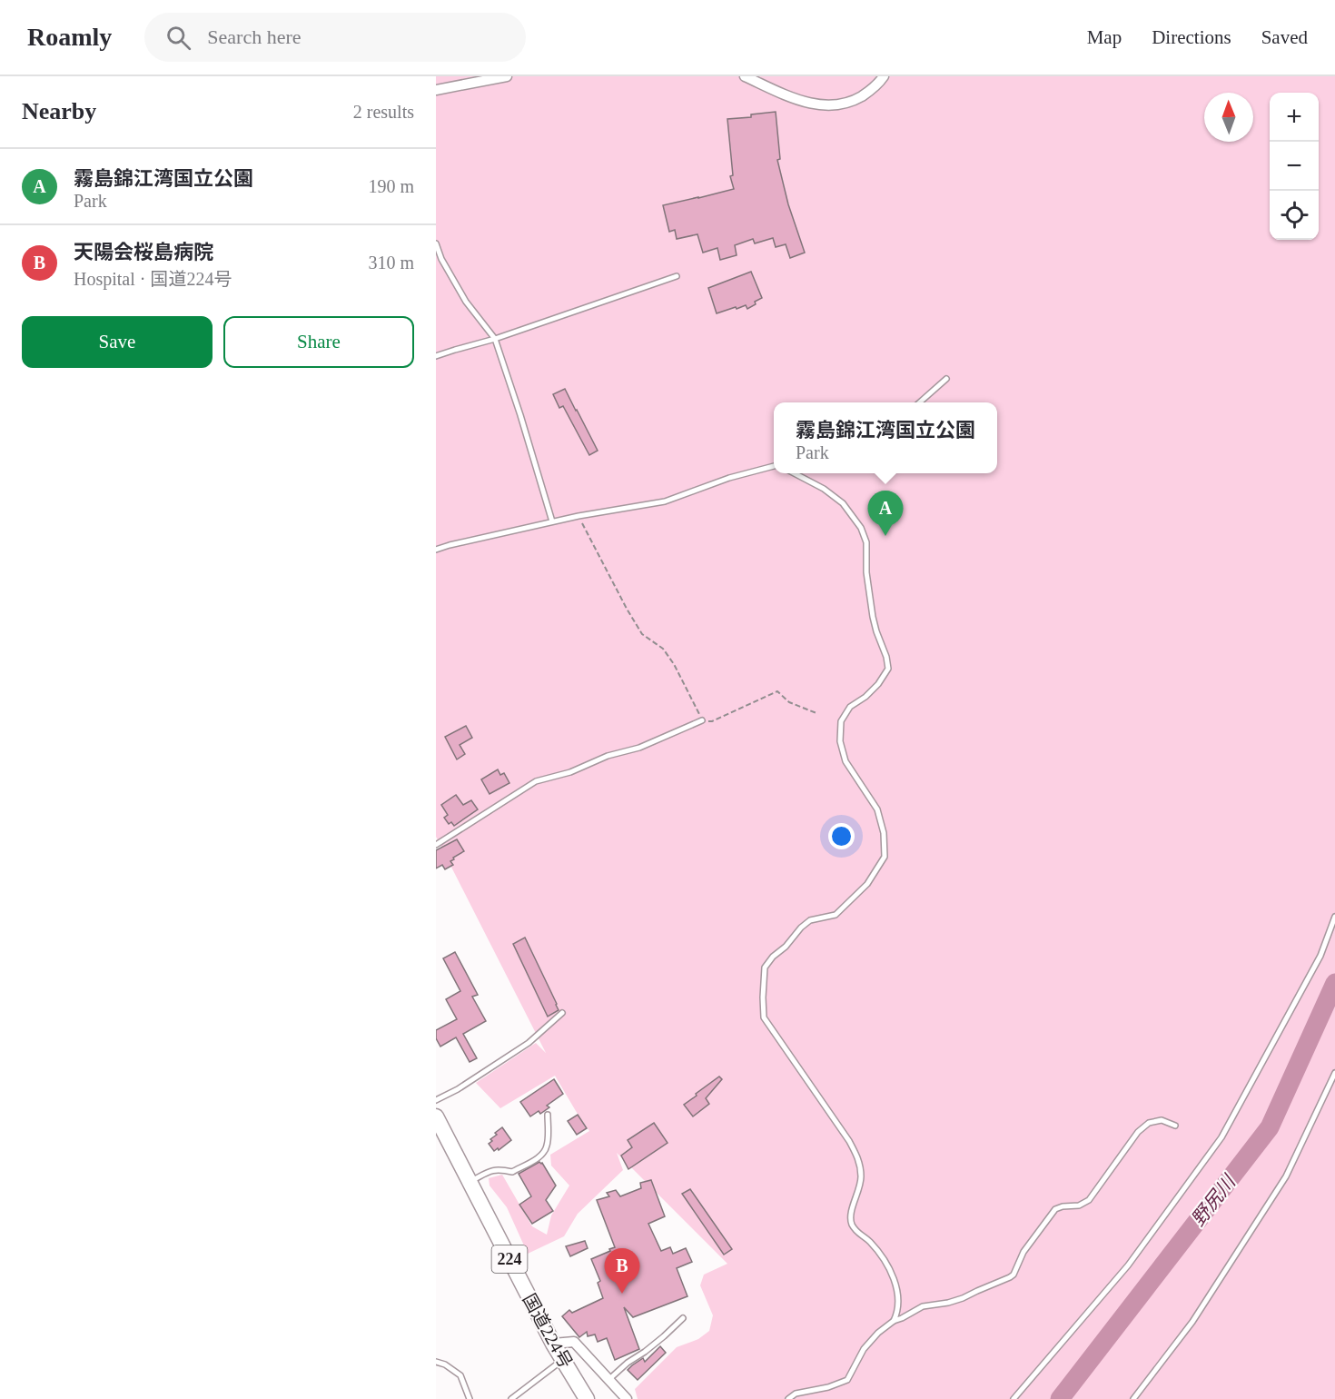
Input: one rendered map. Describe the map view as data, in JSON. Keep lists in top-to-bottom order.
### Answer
{
  "streets": {
    "highway": ["224", "国道224号"]
  },
  "water": ["野尻川"],
  "north": "top",
  "page": {
    "header": "Roamly",
    "search": "Search here",
    "nav": ["Map", "Directions", "Saved"],
    "heading": ["Nearby", "2 results"],
    "map_buttons": ["+", "−"],
    "list": [
      {
        "mark": "A",
        "name": "霧島錦江湾国立公園",
        "note": "Park",
        "value": "190 m"
      },
      {
        "mark": "B",
        "name": "天陽会桜島病院",
        "note": "Hospital · 国道224号",
        "value": "310 m"
      }
    ],
    "buttons": ["Save", "Share"],
    "popup": ["霧島錦江湾国立公園", "Park"],
    "pins": ["A", "B"]
  }
}
